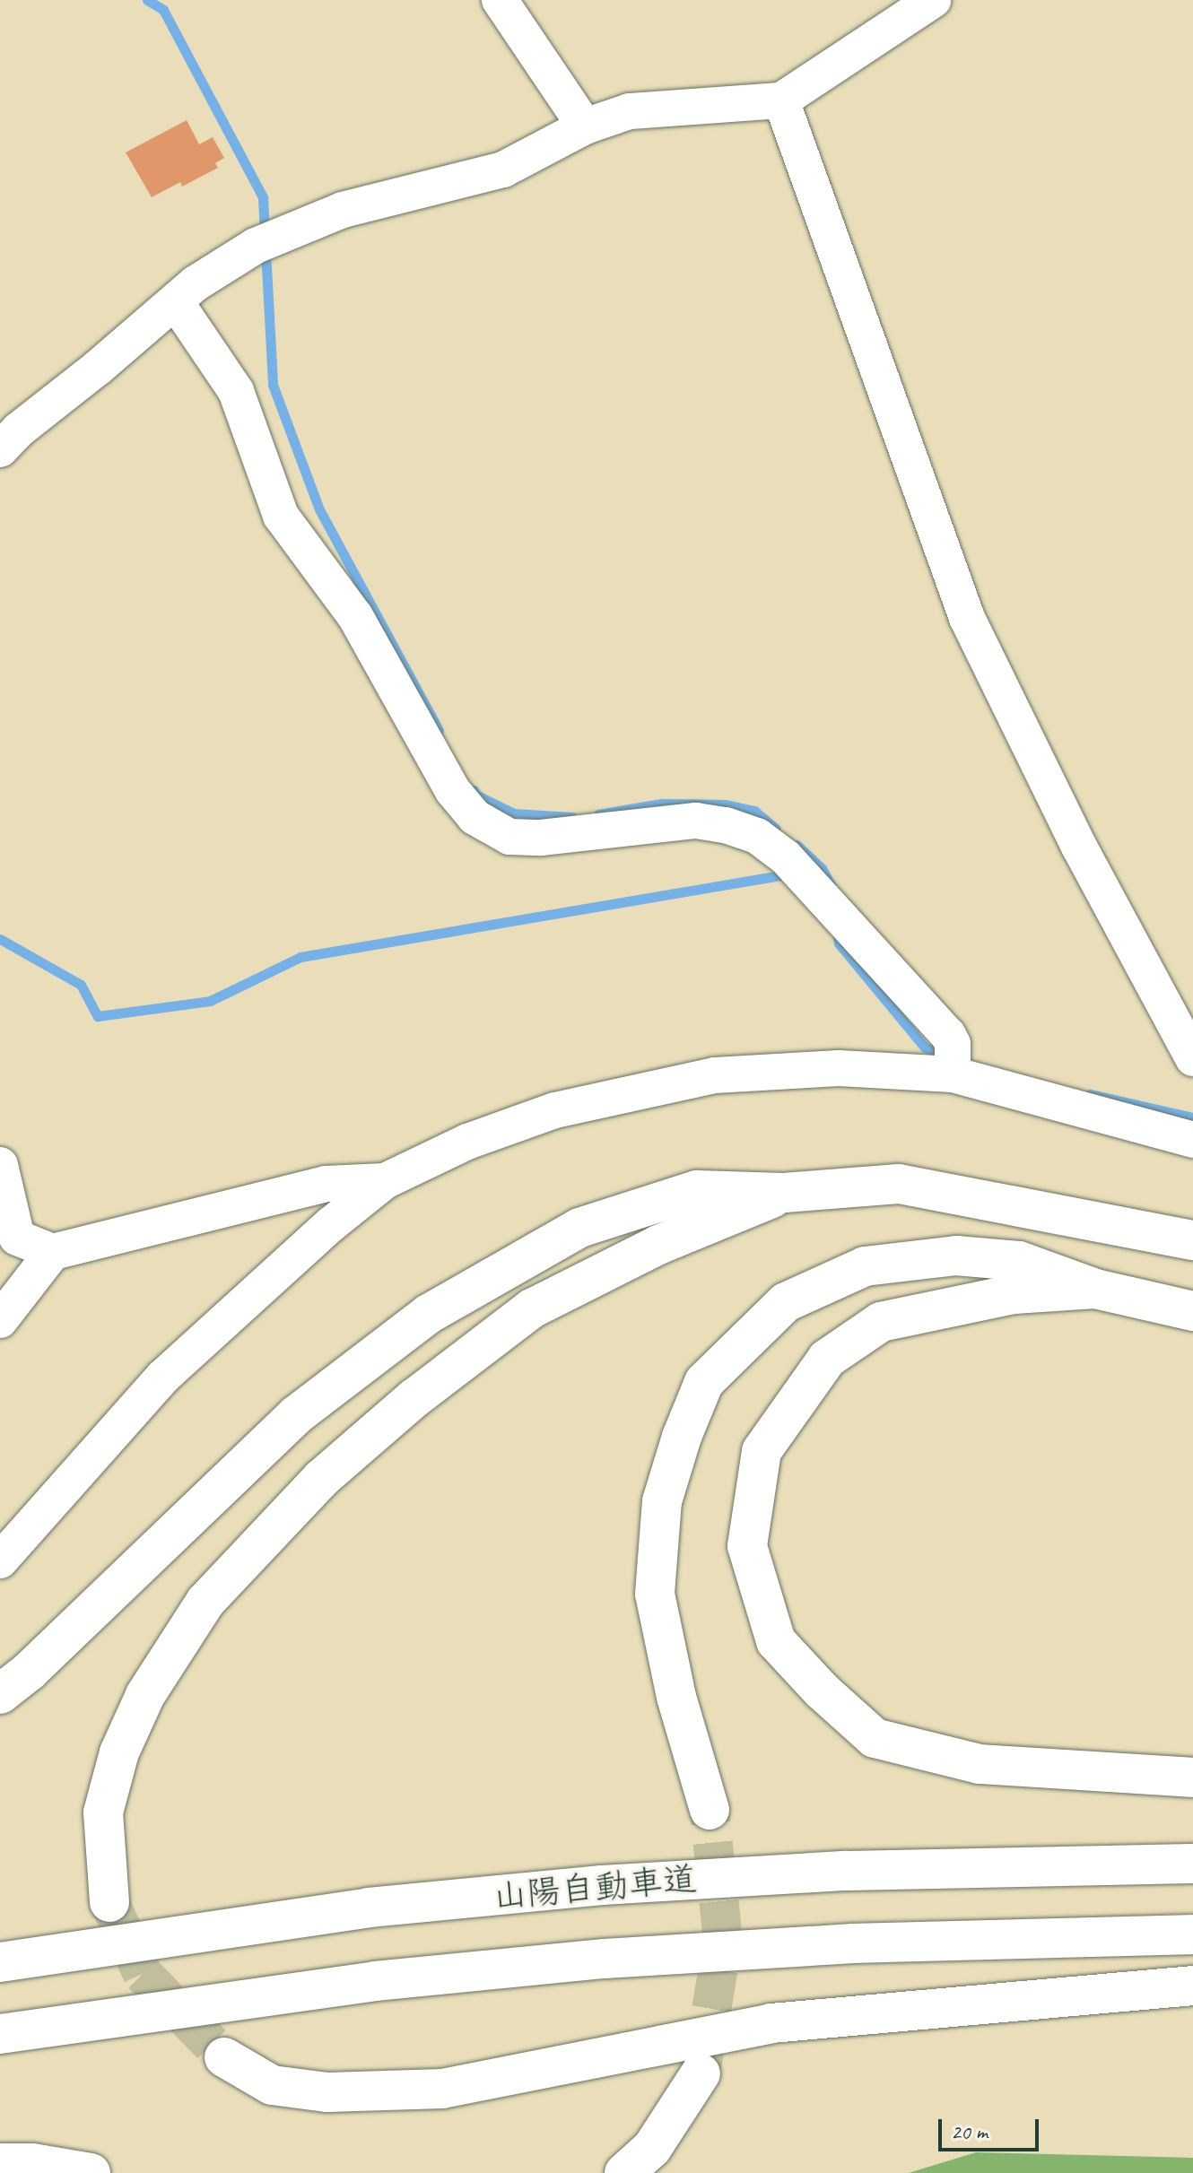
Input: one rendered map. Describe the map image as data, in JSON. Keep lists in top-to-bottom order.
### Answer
{
  "streets": {
    "highway": ["山陽自動車道"]
  },
  "scale_bar": "20 m"
}
